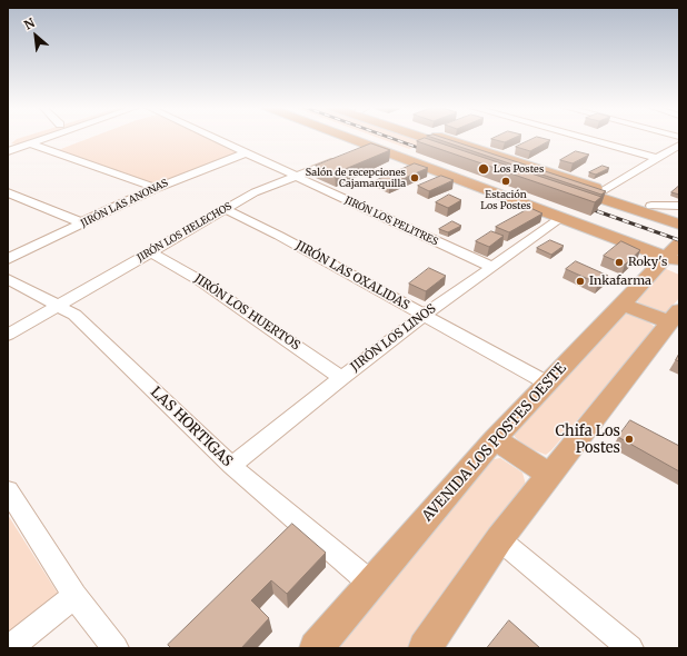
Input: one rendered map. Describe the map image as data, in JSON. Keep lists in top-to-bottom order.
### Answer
{
  "streets": {
    "main road": ["AVENIDA LOS POSTES OESTE"],
    "street": [
      "JIRÓN LAS ANONAS",
      "JIRÓN LOS PELITRES",
      "JIRÓN LOS HELECHOS",
      "JIRÓN LAS OXALIDAS",
      "JIRÓN LOS HUERTOS",
      "JIRÓN LOS LINOS",
      "LAS HORTIGAS"
    ]
  },
  "crossings": [
    ["JIRÓN LAS ANONAS", "JIRÓN LOS PELITRES"],
    ["JIRÓN LOS PELITRES", "JIRÓN LOS HELECHOS"],
    ["JIRÓN LOS PELITRES", "JIRÓN LOS LINOS"],
    ["JIRÓN LOS HELECHOS", "JIRÓN LAS OXALIDAS"],
    ["JIRÓN LOS HELECHOS", "JIRÓN LOS HUERTOS"],
    ["JIRÓN LOS HELECHOS", "LAS HORTIGAS"],
    ["JIRÓN LAS OXALIDAS", "JIRÓN LOS LINOS"],
    ["JIRÓN LAS OXALIDAS", "AVENIDA LOS POSTES OESTE"],
    ["JIRÓN LOS HUERTOS", "JIRÓN LOS LINOS"],
    ["JIRÓN LOS LINOS", "LAS HORTIGAS"],
    ["LAS HORTIGAS", "AVENIDA LOS POSTES OESTE"]
  ],
  "places": [
    "Los Postes",
    "Salón de recepciones Cajamarquilla",
    "Estación Los Postes",
    "Roky's",
    "Inkafarma",
    "Chifa Los Postes"
  ],
  "north": "top left"
}
